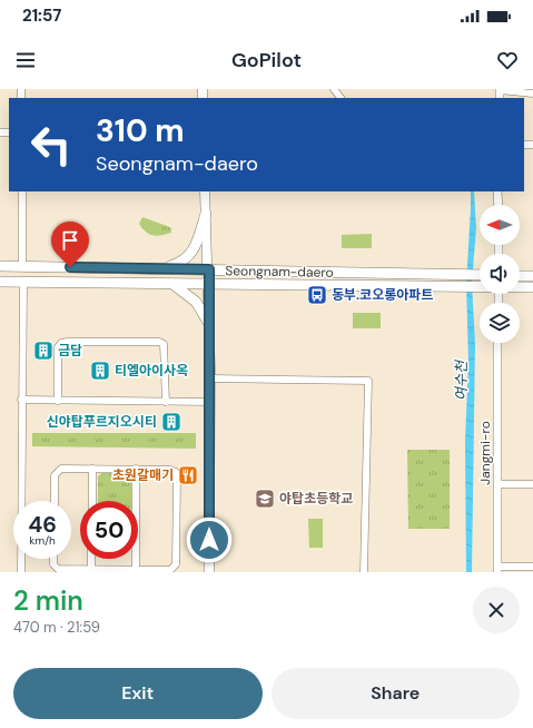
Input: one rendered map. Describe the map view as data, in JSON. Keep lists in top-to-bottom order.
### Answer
{
  "streets": {
    "main road": ["Seongnam-daero"],
    "street": ["Jangmi-ro"]
  },
  "water": ["여수천"],
  "places": {
    "bus stop": ["동부.코오롱아파트"],
    "building": ["금담", "티엘아이사옥", "신야탑푸르지오시티"],
    "restaurant": ["초원갈매기"],
    "school or university": ["야탑초등학교"]
  },
  "north": "left",
  "page": {
    "status": "21:57",
    "header": "GoPilot",
    "turn": ["310 m", "Seongnam-daero"],
    "speed": "46 km/h",
    "limit": "50",
    "heading": ["2 min", "470 m · 21:59"],
    "buttons": ["Exit", "Share"]
  }
}
